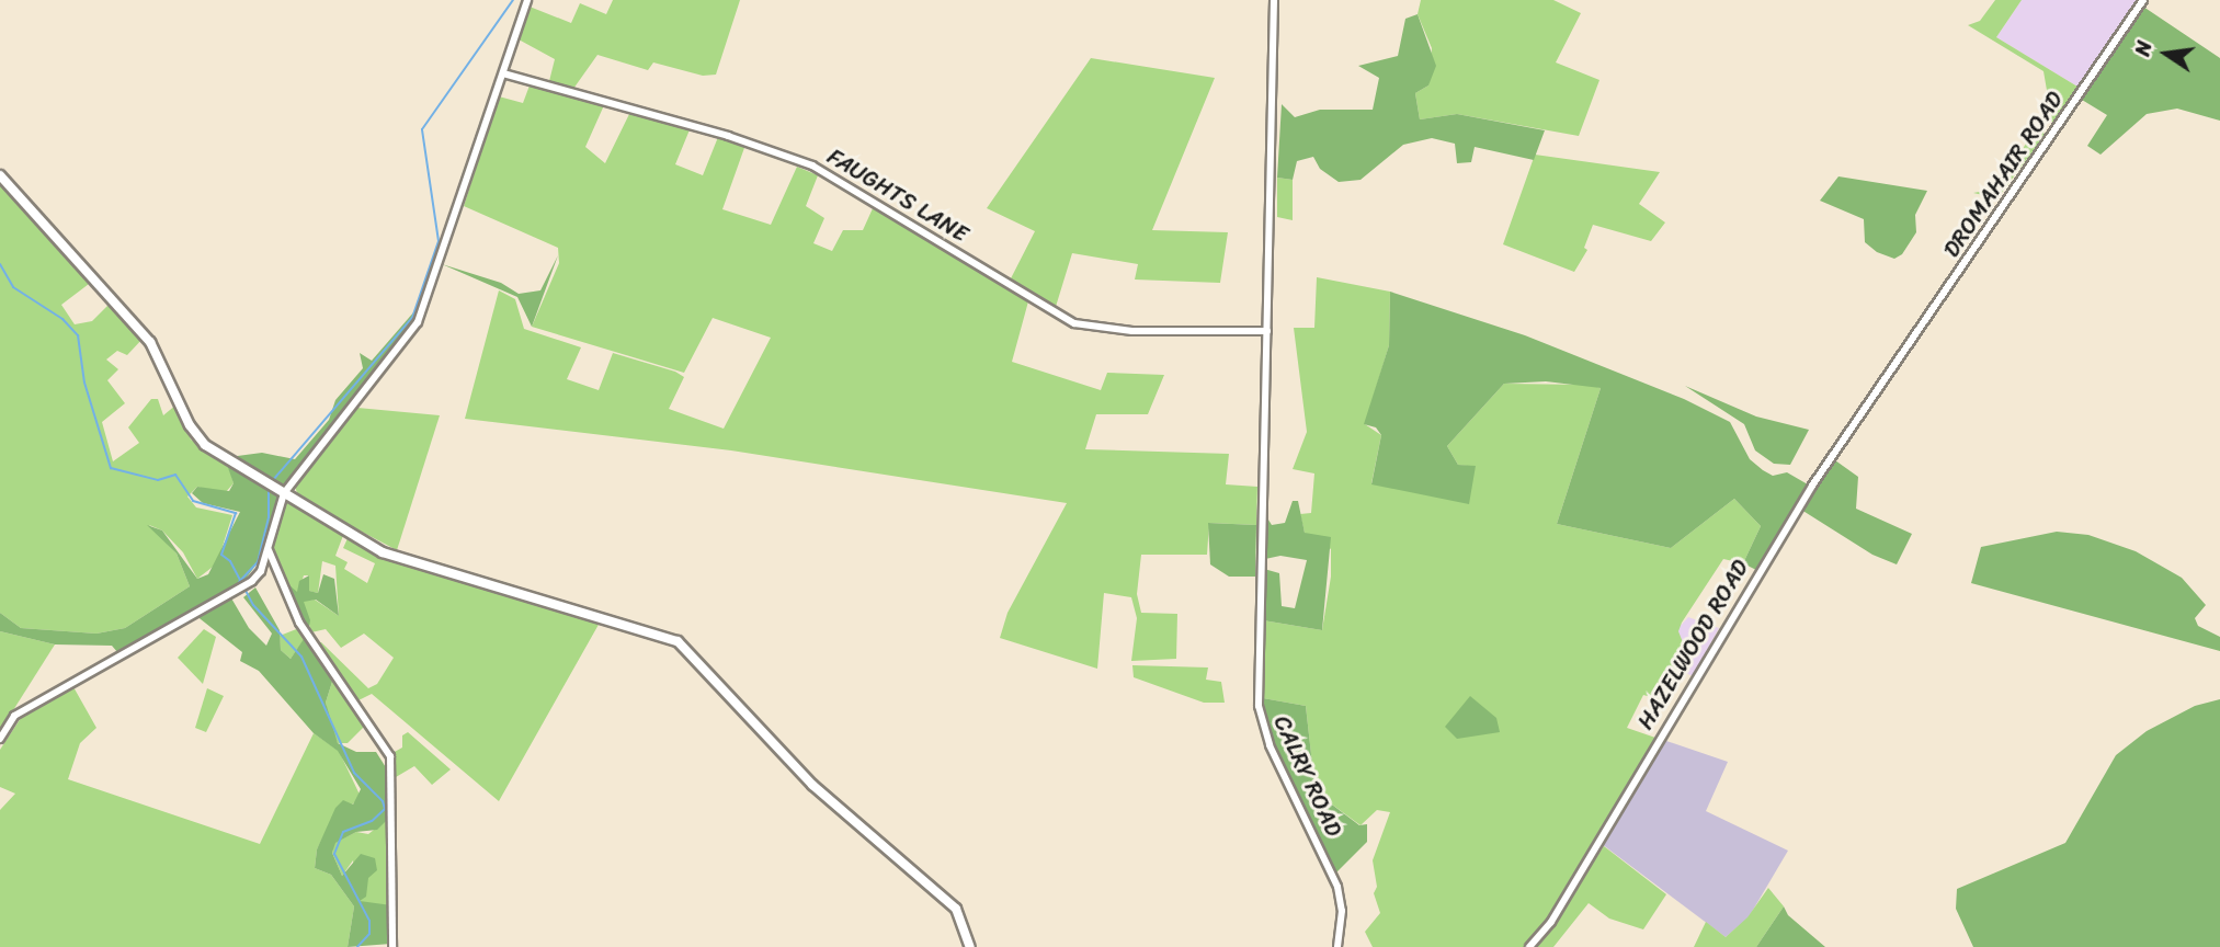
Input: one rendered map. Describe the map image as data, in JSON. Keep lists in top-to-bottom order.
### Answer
{
  "streets": {
    "street": [
      "DROMAHAIR ROAD",
      "FAUGHTS LANE",
      "HAZELWOOD ROAD",
      "CALRY ROAD"
    ]
  },
  "crossings": [
    ["DROMAHAIR ROAD", "HAZELWOOD ROAD"],
    ["FAUGHTS LANE", "CALRY ROAD"]
  ],
  "north": "left"
}
